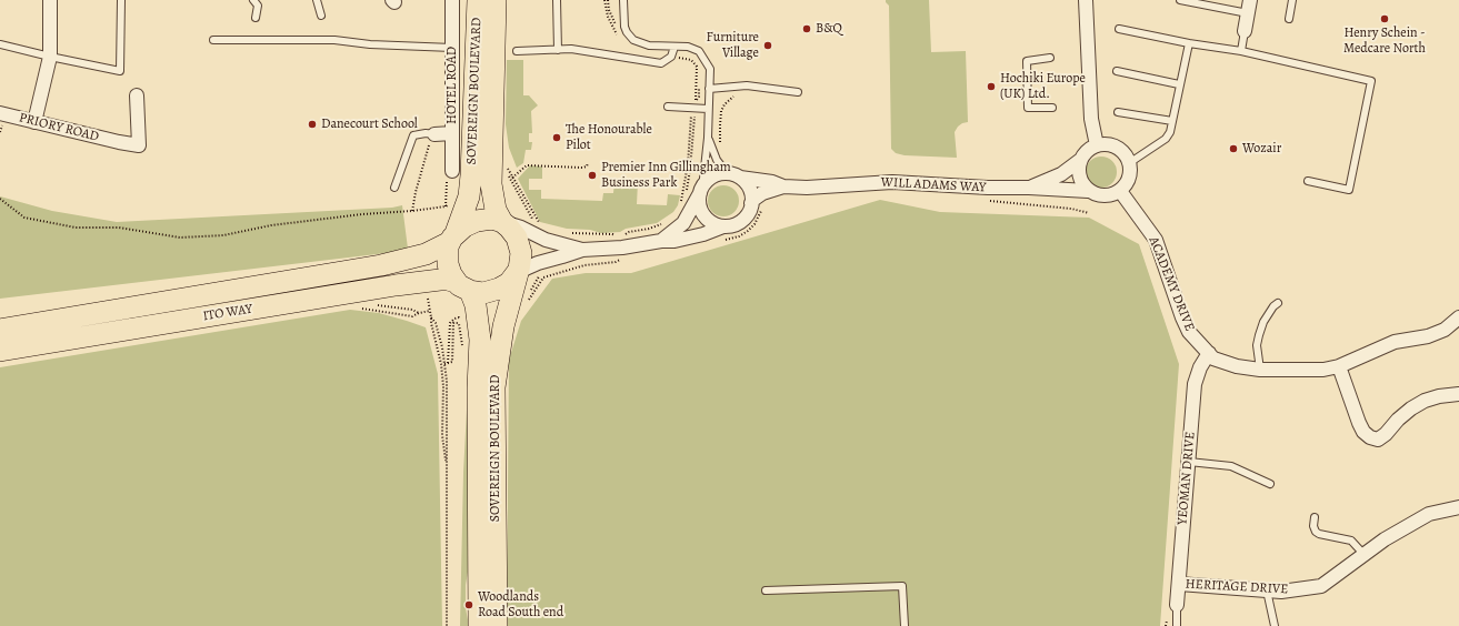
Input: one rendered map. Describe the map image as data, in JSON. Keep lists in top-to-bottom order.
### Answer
{
  "streets": {
    "main road": ["SOVEREIGN BOULEVARD", "ITO WAY"],
    "street": [
      "HOTEL ROAD",
      "PRIORY ROAD",
      "WILL ADAMS WAY",
      "ACADEMY DRIVE",
      "YEOMAN DRIVE",
      "HERITAGE DRIVE"
    ]
  },
  "crossings": [
    ["SOVEREIGN BOULEVARD", "ITO WAY"],
    ["WILL ADAMS WAY", "ACADEMY DRIVE"],
    ["ACADEMY DRIVE", "YEOMAN DRIVE"],
    ["YEOMAN DRIVE", "HERITAGE DRIVE"]
  ],
  "places": [
    "Henry Schein - Medcare North",
    "B&Q",
    "Furniture Village",
    "Hochiki Europe (UK) Ltd.",
    "Danecourt School",
    "The Honourable Pilot",
    "Wozair",
    "Premier Inn Gillingham Business Park",
    "Woodlands Road South end"
  ]
}
